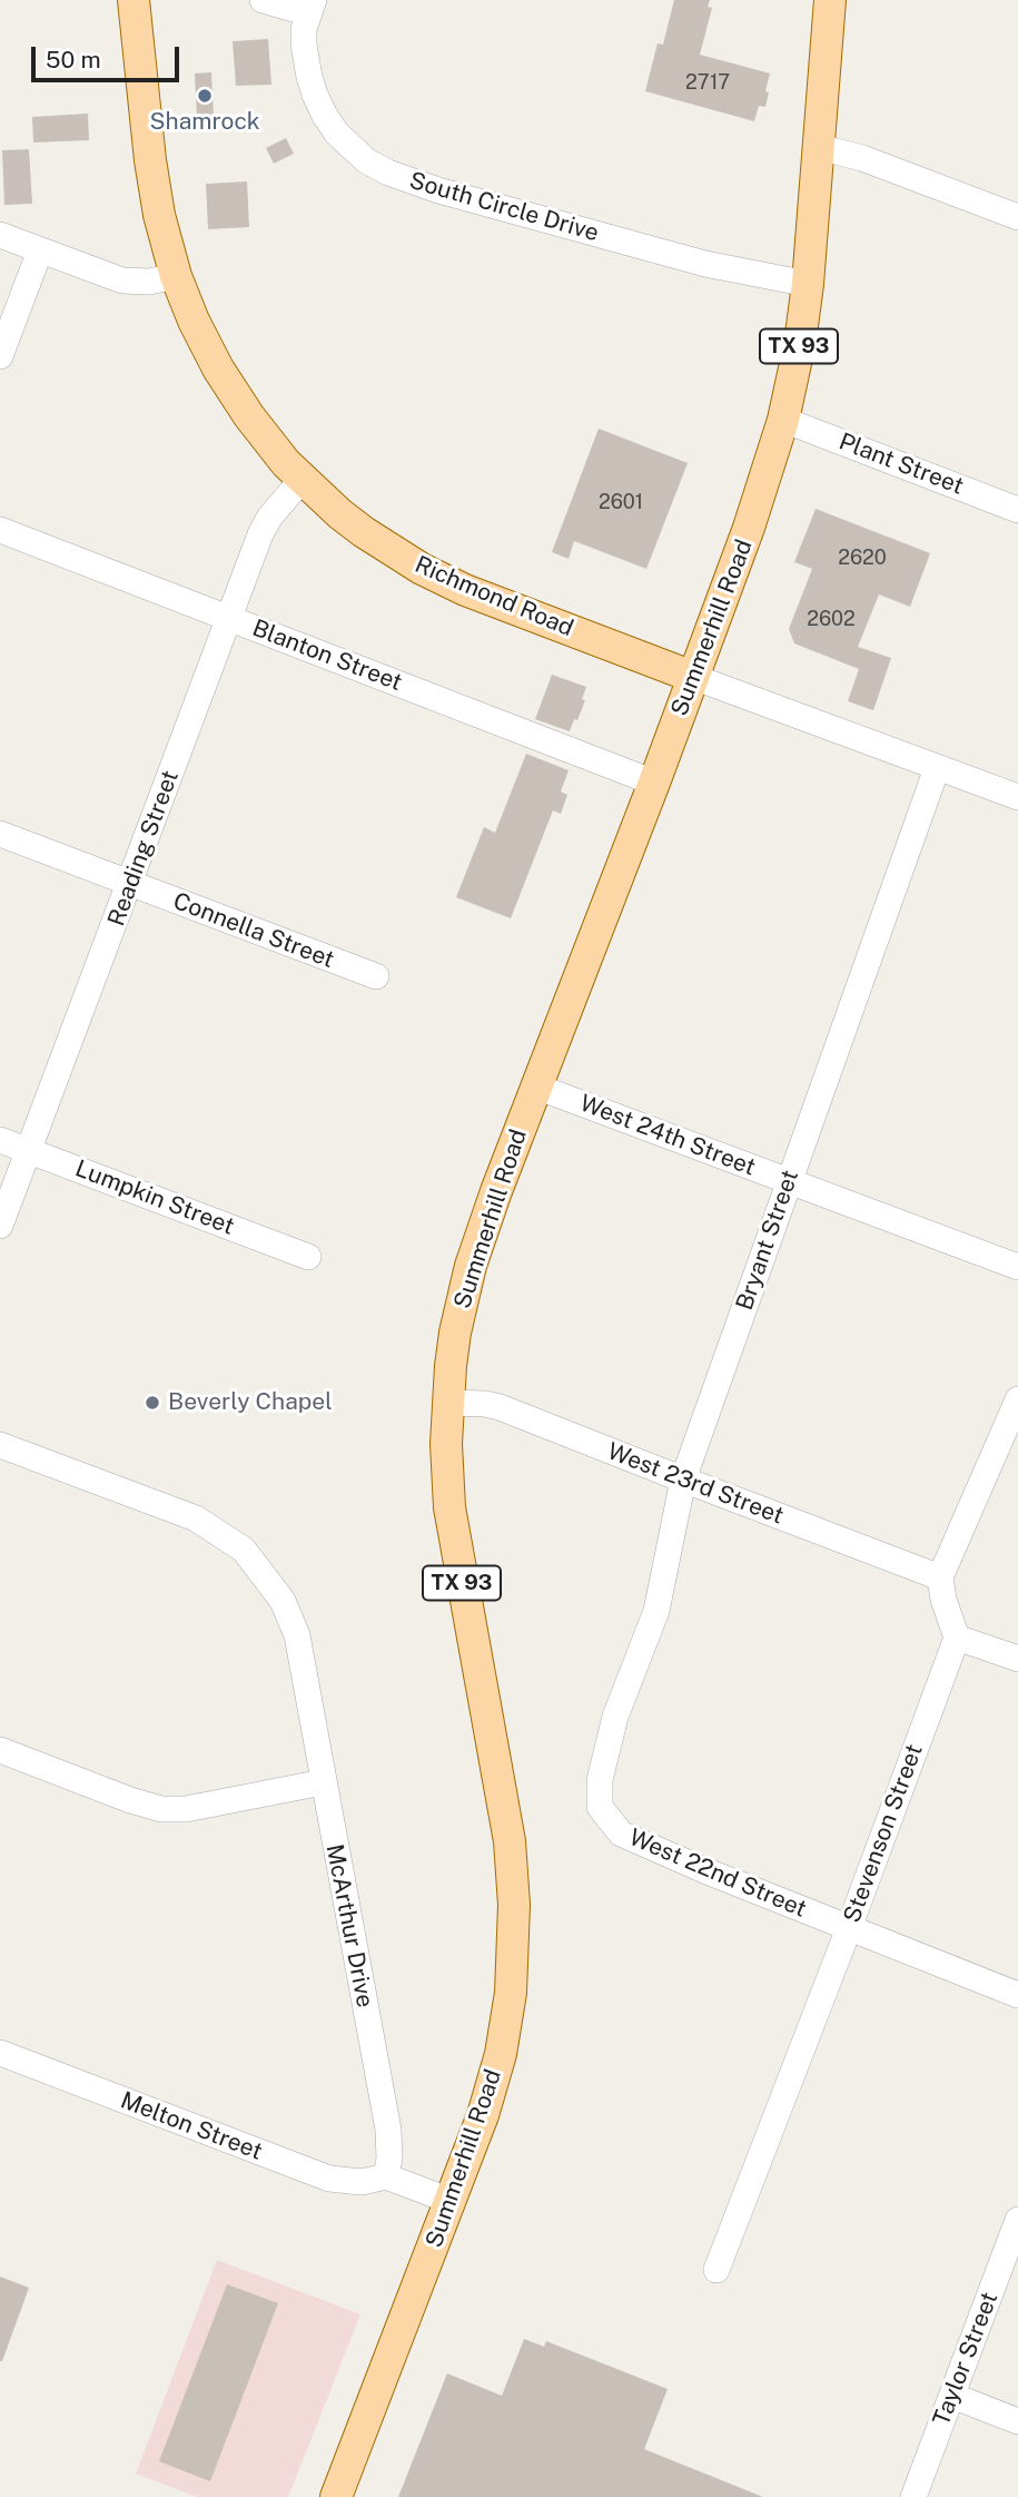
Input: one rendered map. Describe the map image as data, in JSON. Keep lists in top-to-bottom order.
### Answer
{
  "streets": {
    "main road": ["TX 93", "Richmond Road", "Summerhill Road"],
    "street": [
      "South Circle Drive",
      "Plant Street",
      "Blanton Street",
      "Reading Street",
      "Connella Street",
      "West 24th Street",
      "Lumpkin Street",
      "Bryant Street",
      "West 23rd Street",
      "Stevenson Street",
      "West 22nd Street",
      "McArthur Drive",
      "Melton Street",
      "Taylor Street"
    ]
  },
  "crossings": [
    ["South Circle Drive", "Summerhill Road"],
    ["Plant Street", "Summerhill Road"],
    ["Richmond Road", "Summerhill Road"],
    ["Richmond Road", "Reading Street"],
    ["Richmond Road", "Bryant Street"],
    ["Summerhill Road", "Blanton Street"],
    ["Summerhill Road", "West 24th Street"],
    ["Summerhill Road", "West 23rd Street"],
    ["Blanton Street", "Reading Street"],
    ["Reading Street", "Connella Street"],
    ["Reading Street", "Lumpkin Street"],
    ["West 24th Street", "Bryant Street"],
    ["Bryant Street", "West 23rd Street"],
    ["Bryant Street", "West 22nd Street"],
    ["Stevenson Street", "West 22nd Street"],
    ["McArthur Drive", "Melton Street"]
  ],
  "places": ["Shamrock", "Beverly Chapel"],
  "house_numbers": [
    "2717",
    "2601",
    "2620",
    "2602"
  ],
  "scale_bar": "50 m"
}
